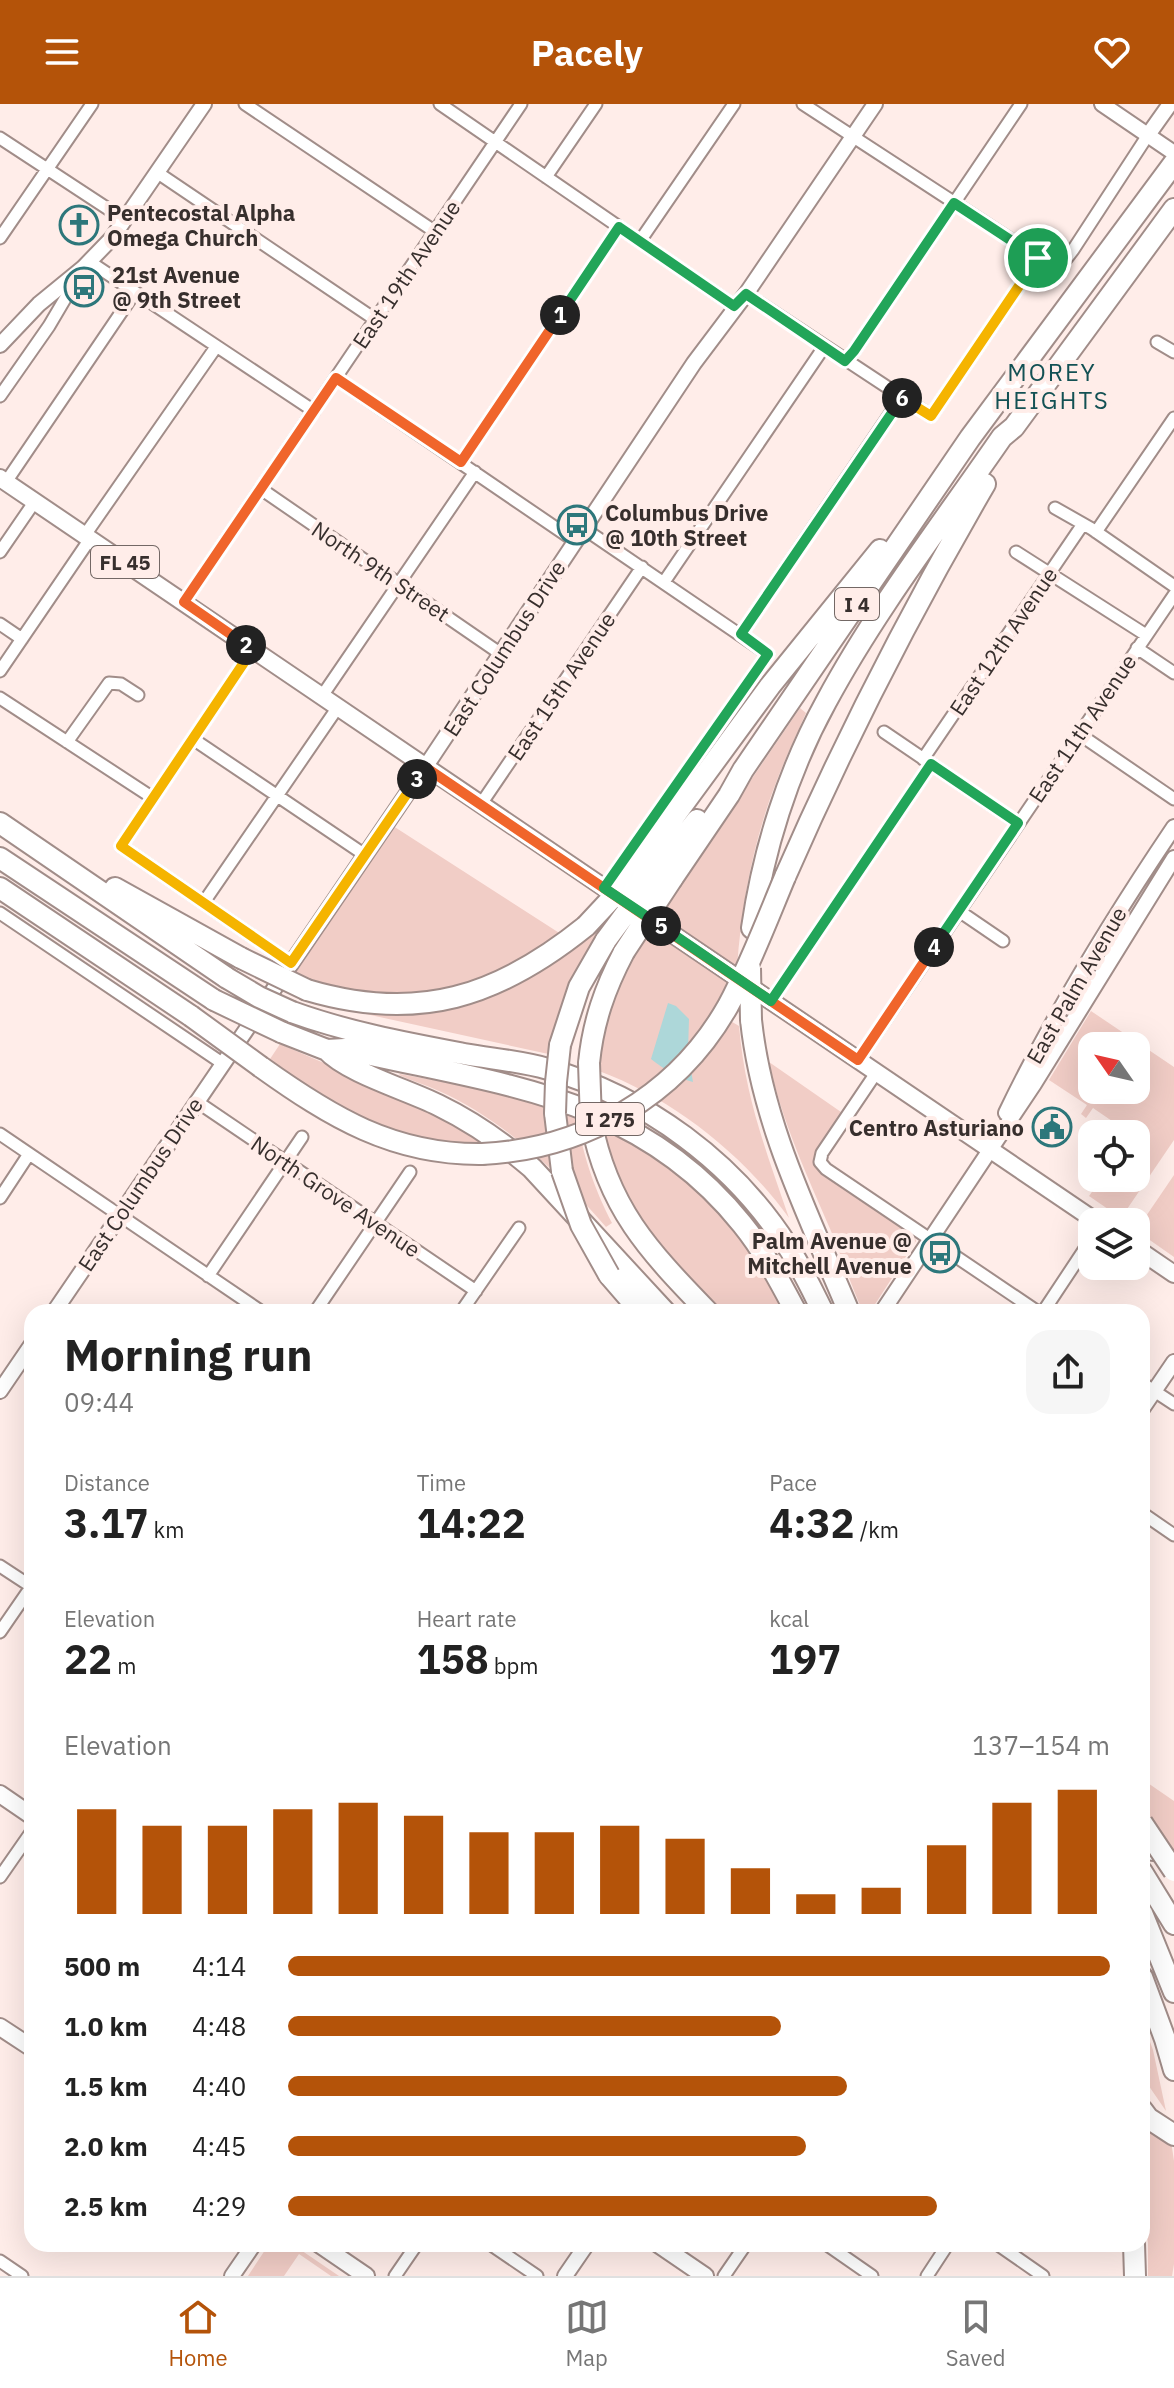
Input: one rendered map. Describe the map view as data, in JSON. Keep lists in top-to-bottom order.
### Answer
{
  "streets": {
    "highway": ["I 4", "I 275"],
    "main road": ["FL 45", "East Columbus Drive", "East Palm Avenue"],
    "street": [
      "East 19th Avenue",
      "North 9th Street",
      "East 12th Avenue",
      "East 15th Avenue",
      "East 11th Avenue",
      "North Grove Avenue"
    ]
  },
  "crossings": [
    ["East 19th Avenue", "FL 45"],
    ["East 19th Avenue", "North 9th Street"],
    ["FL 45", "East 12th Avenue"],
    ["FL 45", "East Columbus Drive"],
    ["FL 45", "East 15th Avenue"],
    ["FL 45", "East 11th Avenue"],
    ["FL 45", "East Palm Avenue"],
    ["North 9th Street", "East Columbus Drive"],
    ["East Columbus Drive", "North Grove Avenue"]
  ],
  "districts": ["MOREY HEIGHTS"],
  "places": {
    "church": ["Pentecostal Alpha Omega Church"],
    "bus stop": ["21st Avenue @ 9th Street", "Columbus Drive @ 10th Street", "Palm Avenue @ Mitchell Avenue"],
    "public building": ["Centro Asturiano"]
  },
  "north": "top left",
  "page": {
    "header": "Pacely",
    "pins": [
      "1",
      "6",
      "2",
      "3",
      "5",
      "4"
    ],
    "heading": ["Morning run", "09:44"],
    "stats": [
      ["Distance", "3.17 km"],
      ["Time", "14:22"],
      ["Pace", "4:32 /km"],
      ["Elevation", "22 m"],
      ["Heart rate", "158 bpm"],
      ["kcal", "197"]
    ],
    "chart": ["Elevation", "137–154 m"],
    "list": [
      {
        "name": "500 m",
        "note": "4:14"
      },
      {
        "name": "1.0 km",
        "note": "4:48"
      },
      {
        "name": "1.5 km",
        "note": "4:40"
      },
      {
        "name": "2.0 km",
        "note": "4:45"
      },
      {
        "name": "2.5 km",
        "note": "4:29"
      }
    ],
    "tabs": ["Home", "Map", "Saved"]
  }
}
